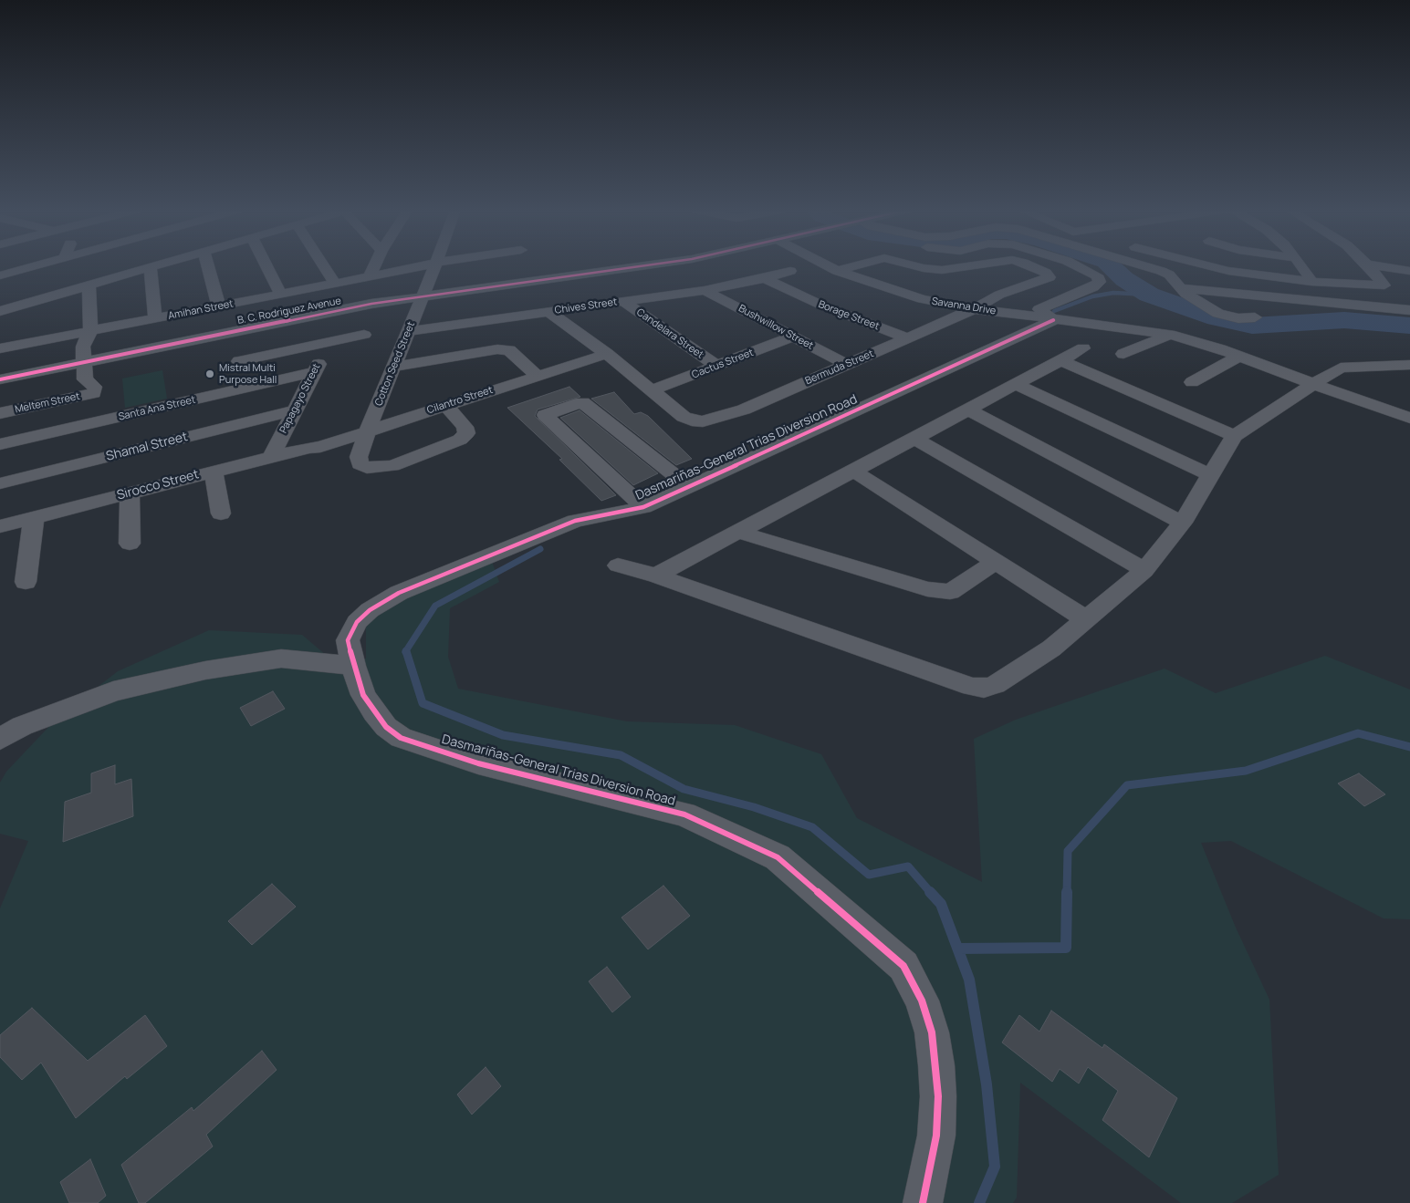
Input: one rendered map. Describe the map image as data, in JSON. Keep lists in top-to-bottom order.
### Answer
{
  "streets": {
    "street": [
      "Chives Street",
      "Savanna Drive",
      "Amihan Street",
      "B. C. Rodriguez Avenue",
      "Borage Street",
      "Bushwillow Street",
      "Candelara Street",
      "Cotton Seed Street",
      "Cactus Street",
      "Bermuda Street",
      "Papagayo Street",
      "Cilantro Street",
      "Meltem Street",
      "Santa Ana Street",
      "Shamal Street",
      "Dasmariñas-General Trias Diversion Road",
      "Sirocco Street"
    ]
  },
  "crossings": [
    ["Chives Street", "Borage Street"],
    ["Chives Street", "Bushwillow Street"],
    ["Chives Street", "Candelara Street"],
    ["Chives Street", "Cotton Seed Street"],
    ["Savanna Drive", "Bermuda Street"],
    ["Savanna Drive", "Dasmariñas-General Trias Diversion Road"],
    ["B. C. Rodriguez Avenue", "Cotton Seed Street"],
    ["Borage Street", "Bermuda Street"],
    ["Bushwillow Street", "Cactus Street"],
    ["Bushwillow Street", "Bermuda Street"],
    ["Candelara Street", "Cactus Street"],
    ["Cotton Seed Street", "Cilantro Street"],
    ["Cactus Street", "Bermuda Street"],
    ["Papagayo Street", "Santa Ana Street"],
    ["Papagayo Street", "Shamal Street"],
    ["Papagayo Street", "Sirocco Street"],
    ["Cilantro Street", "Sirocco Street"]
  ],
  "places": ["Mistral Multi Purpose Hall"]
}
